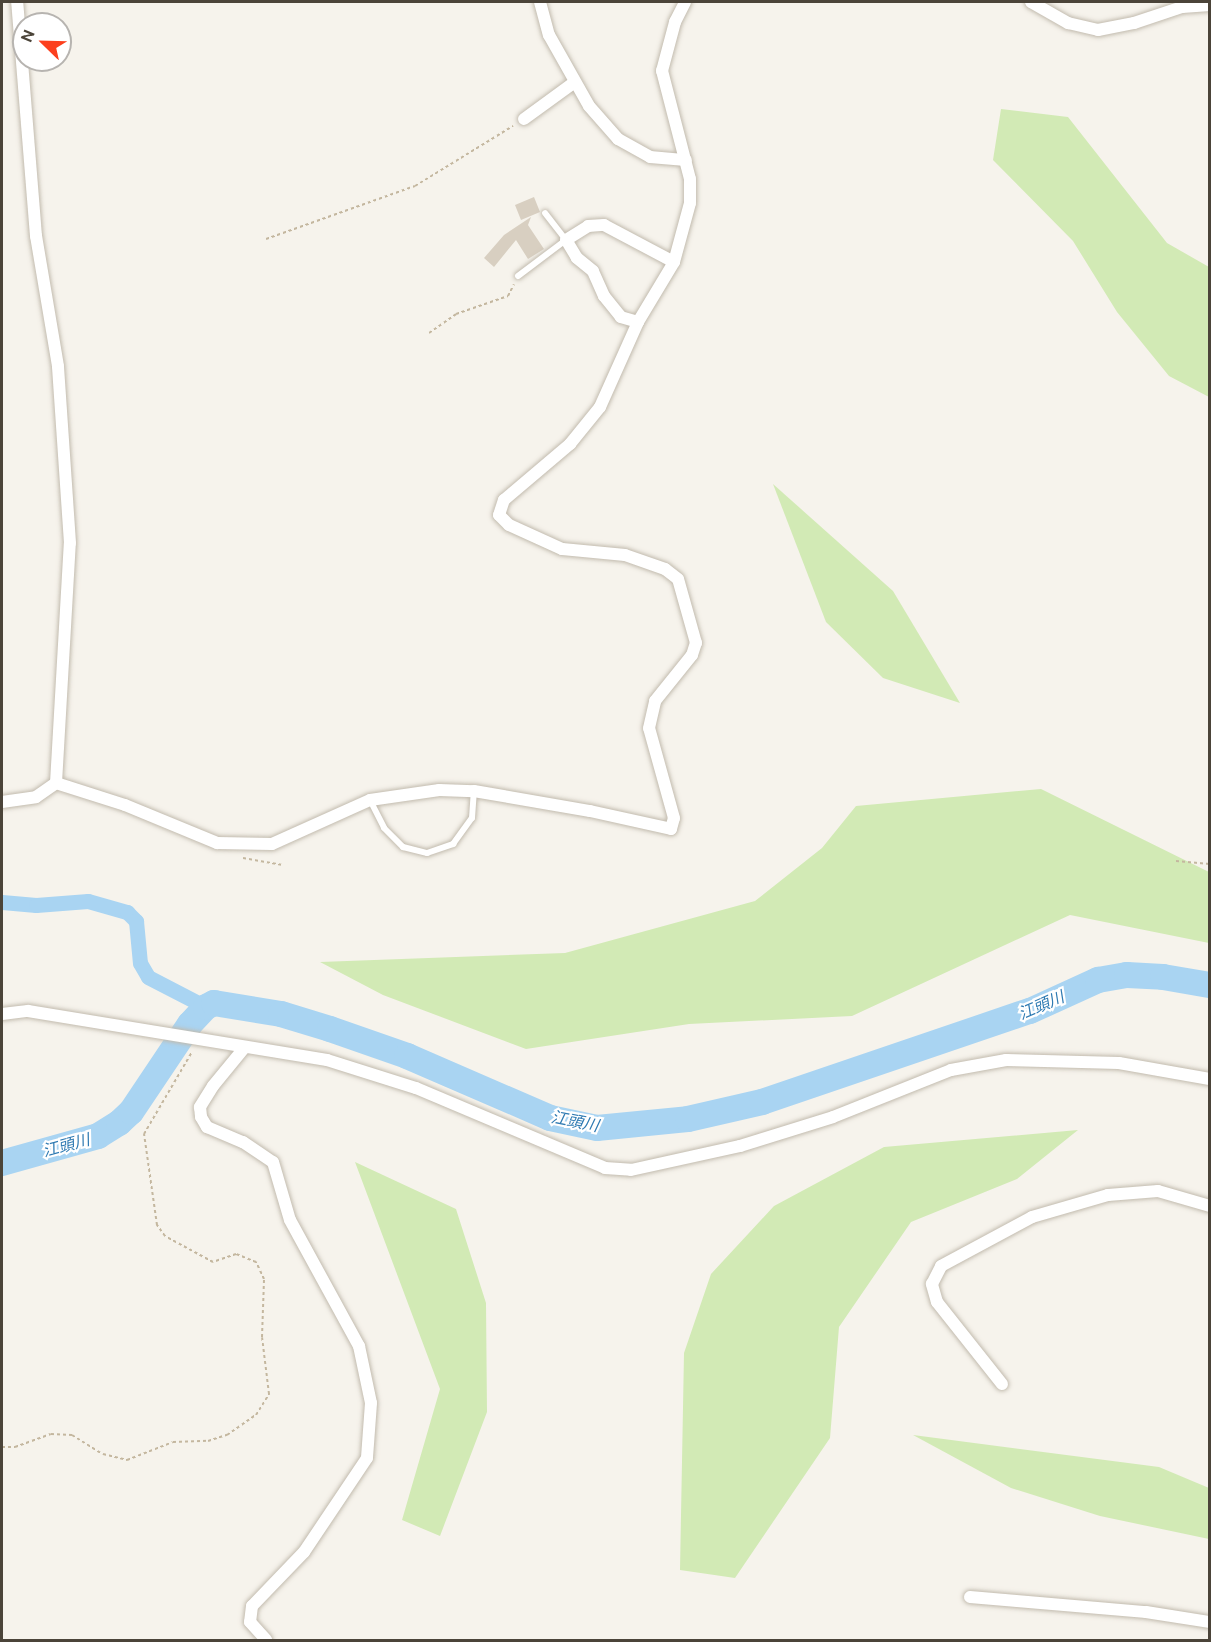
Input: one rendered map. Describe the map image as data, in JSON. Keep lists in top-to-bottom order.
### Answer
{
  "water": ["江頭川"],
  "north": "top left"
}
